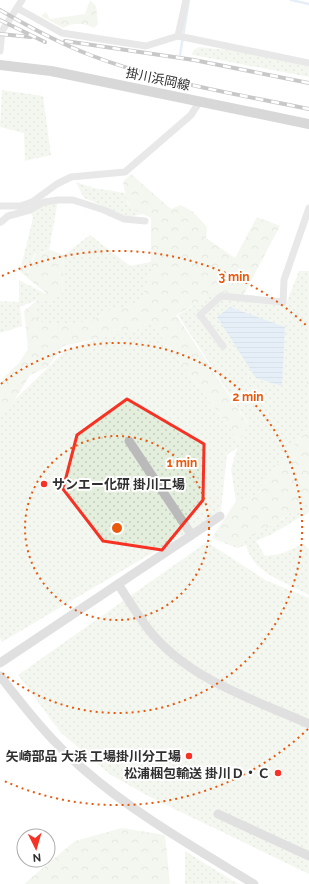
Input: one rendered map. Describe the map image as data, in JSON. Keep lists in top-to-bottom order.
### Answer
{
  "streets": {
    "main road": ["掛川浜岡線"]
  },
  "places": ["サンエー化研 掛川工場", "矢崎部品 大浜 工場掛川分工場", "松浦梱包輸送 掛川Ｄ・Ｃ"],
  "north": "bottom",
  "rings": ["3 min", "2 min", "1 min"]
}
